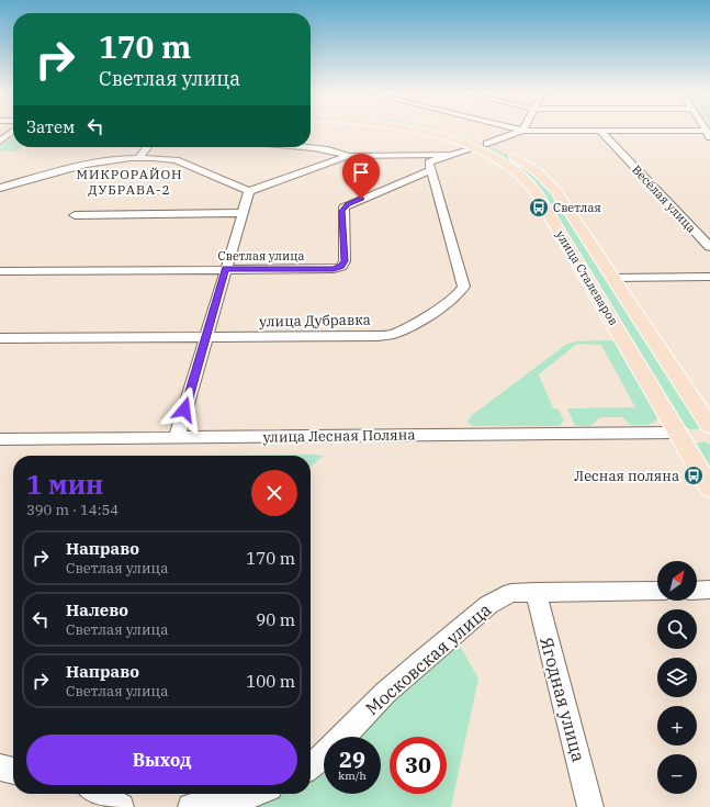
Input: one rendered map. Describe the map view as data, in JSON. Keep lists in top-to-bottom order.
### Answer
{
  "streets": {
    "main road": ["улица Сталеваров"],
    "street": [
      "Весёлая улица",
      "Светлая улица",
      "улица Дубравка",
      "улица Лесная Поляна",
      "Московская улица",
      "Ягодная улица"
    ]
  },
  "crossings": [
    ["Светлая улица", "улица Дубравка"],
    ["улица Сталеваров", "улица Лесная Поляна"],
    ["Московская улица", "Ягодная улица"]
  ],
  "districts": ["МИКРОРАЙОН ДУБРАВА-2"],
  "places": {
    "bus stop": ["Светлая", "Лесная поляна"]
  },
  "north": "top right",
  "page": {
    "turn": ["170 m", "Светлая улица"],
    "then": "Затем",
    "heading": ["1 мин", "390 m · 14:54"],
    "list": [
      {
        "name": "Направо",
        "note": "Светлая улица",
        "value": "170 m"
      },
      {
        "name": "Налево",
        "note": "Светлая улица",
        "value": "90 m"
      },
      {
        "name": "Направо",
        "note": "Светлая улица",
        "value": "100 m"
      }
    ],
    "map_buttons": ["+", "−"],
    "buttons": "Выход",
    "speed": "29 km/h",
    "limit": "30"
  }
}
